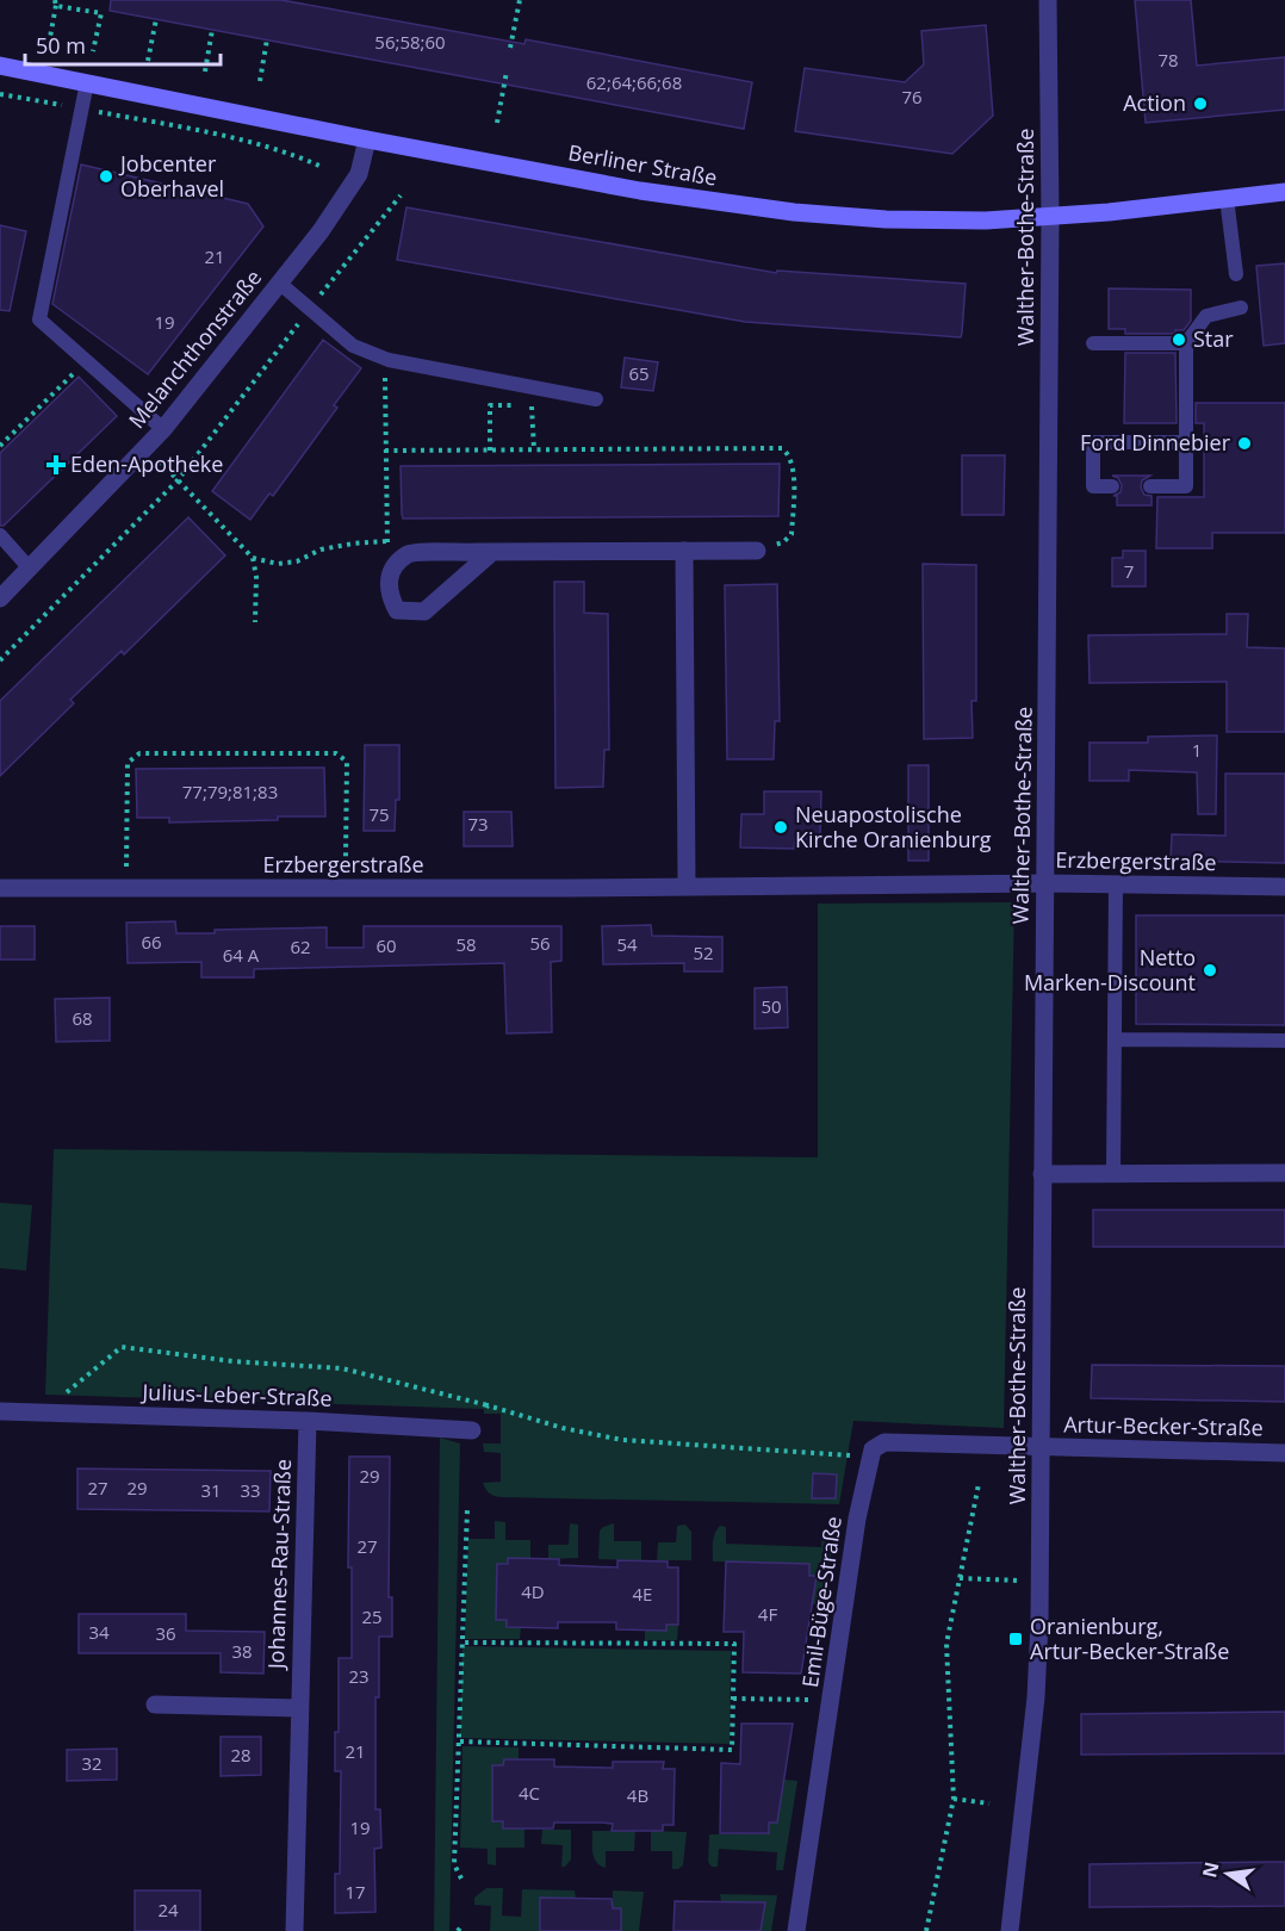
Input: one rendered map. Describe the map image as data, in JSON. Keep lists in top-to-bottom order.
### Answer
{
  "streets": {
    "main road": ["Berliner Straße"],
    "street": [
      "Walther-Bothe-Straße",
      "Melanchthonstraße",
      "Erzbergerstraße",
      "Julius-Leber-Straße",
      "Artur-Becker-Straße",
      "Johannes-Rau-Straße",
      "Emil-Büge-Straße"
    ]
  },
  "crossings": [
    ["Berliner Straße", "Walther-Bothe-Straße"],
    ["Berliner Straße", "Melanchthonstraße"],
    ["Walther-Bothe-Straße", "Erzbergerstraße"],
    ["Walther-Bothe-Straße", "Artur-Becker-Straße"],
    ["Walther-Bothe-Straße", "Emil-Büge-Straße"],
    ["Julius-Leber-Straße", "Johannes-Rau-Straße"],
    ["Artur-Becker-Straße", "Emil-Büge-Straße"]
  ],
  "places": {
    "other": [
      "Action",
      "Jobcenter Oberhavel",
      "Star",
      "Ford Dinnebier",
      "Neuapostolische Kirche Oranienburg",
      "Netto Marken-Discount"
    ],
    "health": ["Eden-Apotheke"],
    "transit": ["Oranienburg, Artur-Becker-Straße"]
  },
  "house_numbers": [
    "56;58;60",
    "78",
    "62;64;66;68",
    "76",
    "21",
    "19",
    "65",
    "7",
    "1",
    "77;79;81;83",
    "75",
    "73",
    "66",
    "56",
    "58",
    "54",
    "60",
    "62",
    "52",
    "64 A",
    "50",
    "68",
    "29",
    "27",
    "29",
    "31",
    "33",
    "27",
    "4D",
    "4E",
    "4F",
    "25",
    "34",
    "36",
    "38",
    "23",
    "21",
    "28",
    "32",
    "4C",
    "4B",
    "19",
    "17",
    "24"
  ],
  "scale_bar": "50 m",
  "north": "left"
}
